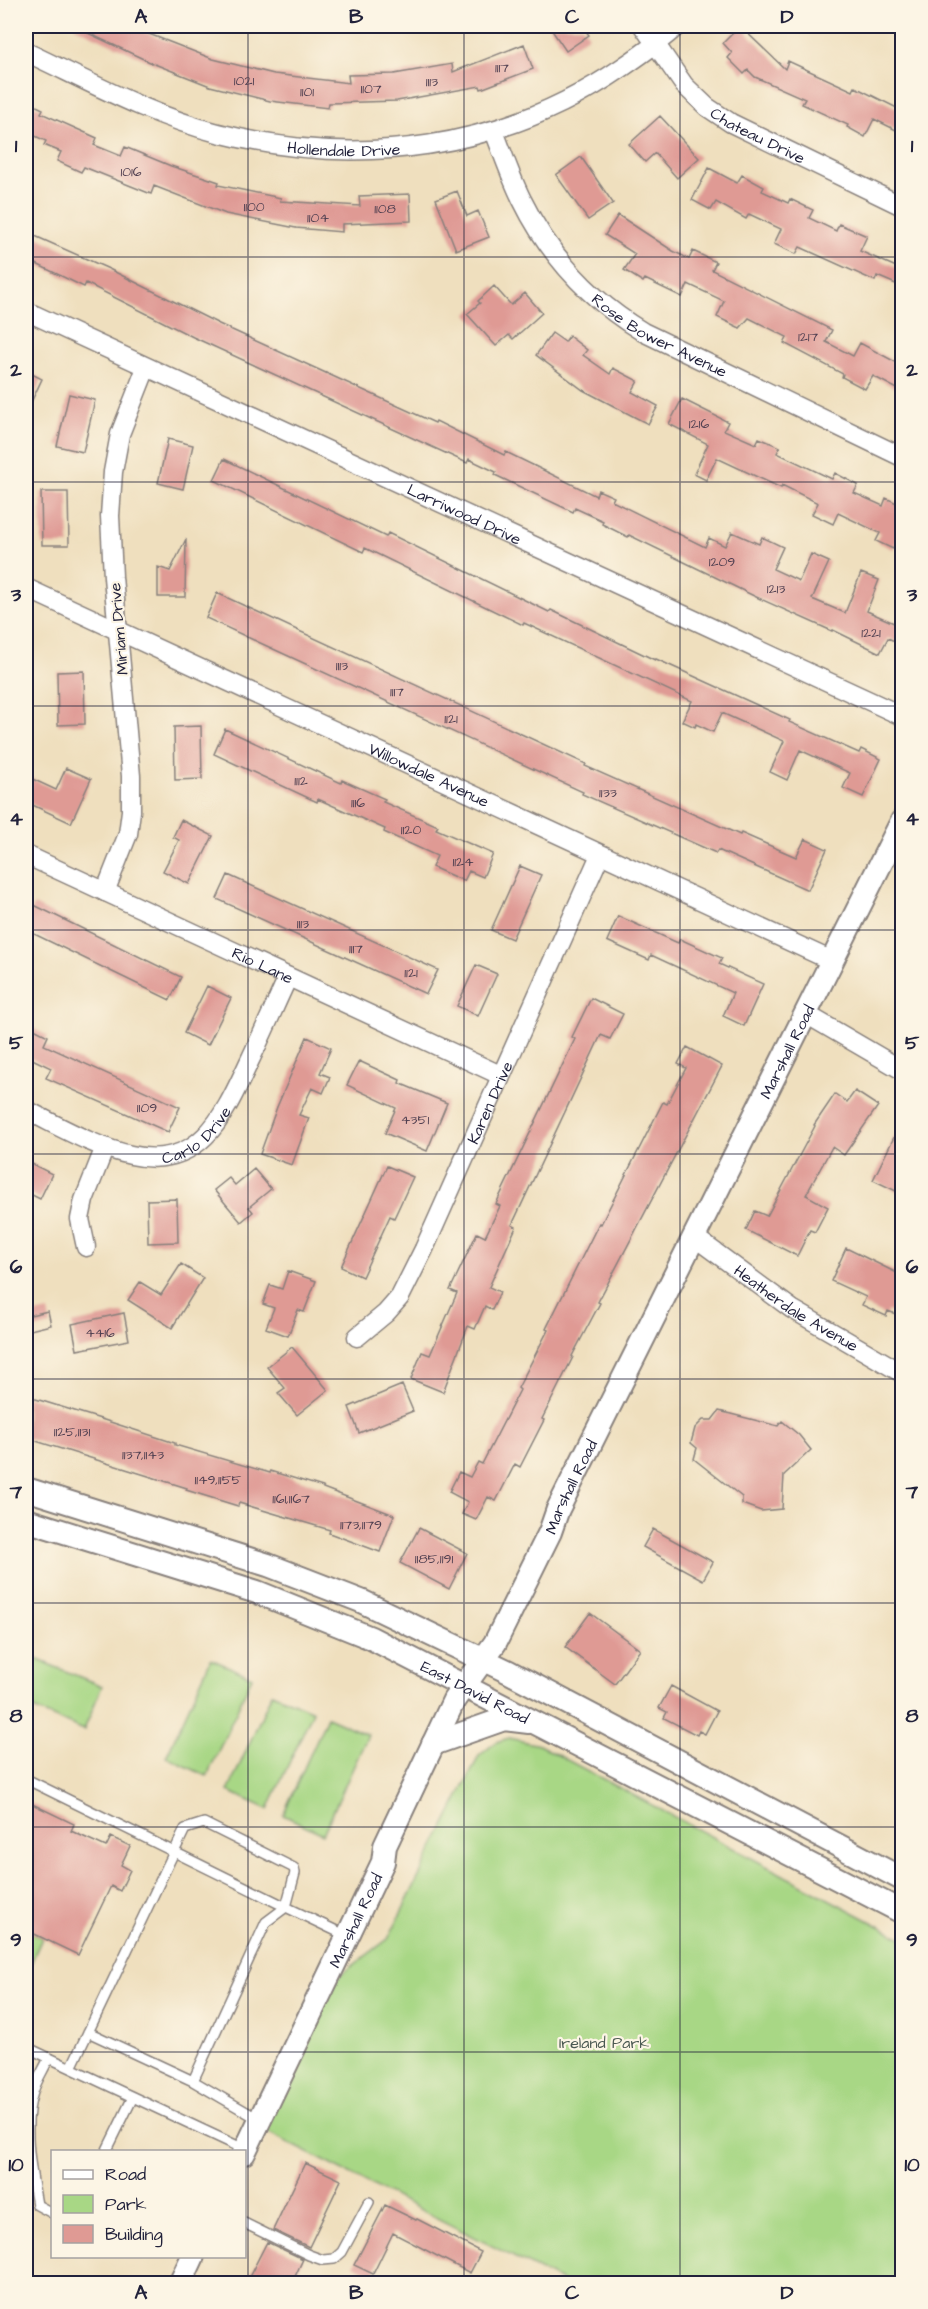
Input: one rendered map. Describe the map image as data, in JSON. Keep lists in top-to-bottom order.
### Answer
{
  "streets": {
    "street": [
      "Chateau Drive",
      "Hollendale Drive",
      "Rose Bower Avenue",
      "Larriwood Drive",
      "Miriam Drive",
      "Willowdale Avenue",
      "Rio Lane",
      "Marshall Road",
      "Karen Drive",
      "Carlo Drive",
      "Heatherdale Avenue",
      "East David Road"
    ]
  },
  "crossings": [
    ["Chateau Drive", "Hollendale Drive"],
    ["Hollendale Drive", "Rose Bower Avenue"],
    ["Larriwood Drive", "Miriam Drive"],
    ["Miriam Drive", "Willowdale Avenue"],
    ["Miriam Drive", "Rio Lane"],
    ["Willowdale Avenue", "Marshall Road"],
    ["Willowdale Avenue", "Karen Drive"],
    ["Rio Lane", "Karen Drive"],
    ["Rio Lane", "Carlo Drive"],
    ["Marshall Road", "Heatherdale Avenue"],
    ["Marshall Road", "East David Road"]
  ],
  "parks": ["Ireland Park"],
  "house_numbers": [
    "1117",
    "1021",
    "1113",
    "1107",
    "1101",
    "1016",
    "1100",
    "1108",
    "1104",
    "1217",
    "1216",
    "1209",
    "1213",
    "1221",
    "1113",
    "1117",
    "1121",
    "1112",
    "1133",
    "1116",
    "1120",
    "1124",
    "1113",
    "1117",
    "1121",
    "1109",
    "4351",
    "4416",
    "1125,1131",
    "1137,1143",
    "1149,1155",
    "1161,1167",
    "1173,1179",
    "1185,1191"
  ],
  "legend": ["Road", "Park", "Building"],
  "grid": {
    "columns": [
      "A",
      "B",
      "C",
      "D"
    ],
    "rows": [
      "1",
      "2",
      "3",
      "4",
      "5",
      "6",
      "7",
      "8",
      "9",
      "10"
    ]
  }
}
